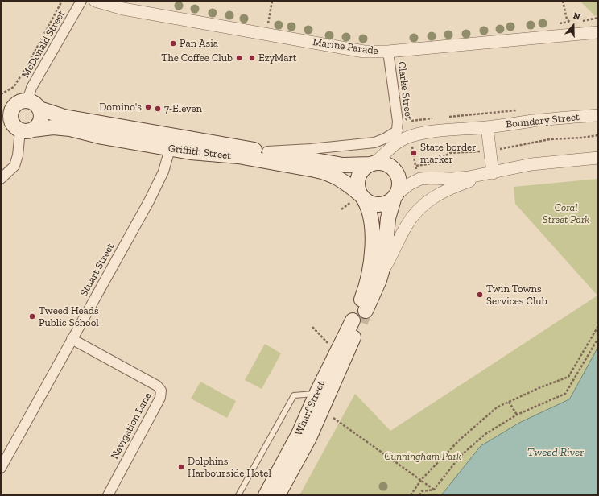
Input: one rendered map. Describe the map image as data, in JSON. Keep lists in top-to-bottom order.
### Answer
{
  "streets": {
    "main road": ["Griffith Street", "Wharf Street"],
    "street": [
      "McDonald Street",
      "Marine Parade",
      "Clarke Street",
      "Boundary Street",
      "Stuart Street",
      "Navigation Lane"
    ]
  },
  "crossings": [
    ["McDonald Street", "Griffith Street"],
    ["Marine Parade", "Clarke Street"],
    ["Clarke Street", "Boundary Street"],
    ["Clarke Street", "Griffith Street"],
    ["Boundary Street", "Griffith Street"],
    ["Boundary Street", "Wharf Street"],
    ["Griffith Street", "Stuart Street"],
    ["Griffith Street", "Wharf Street"],
    ["Stuart Street", "Navigation Lane"]
  ],
  "water": ["Tweed River"],
  "parks": ["Coral Street Park", "Cunningham Park"],
  "places": [
    "Pan Asia",
    "The Coffee Club",
    "EzyMart",
    "Domino's",
    "7-Eleven",
    "State border marker",
    "Twin Towns Services Club",
    "Tweed Heads Public School",
    "Dolphins Harbourside Hotel"
  ],
  "north": "top"
}
